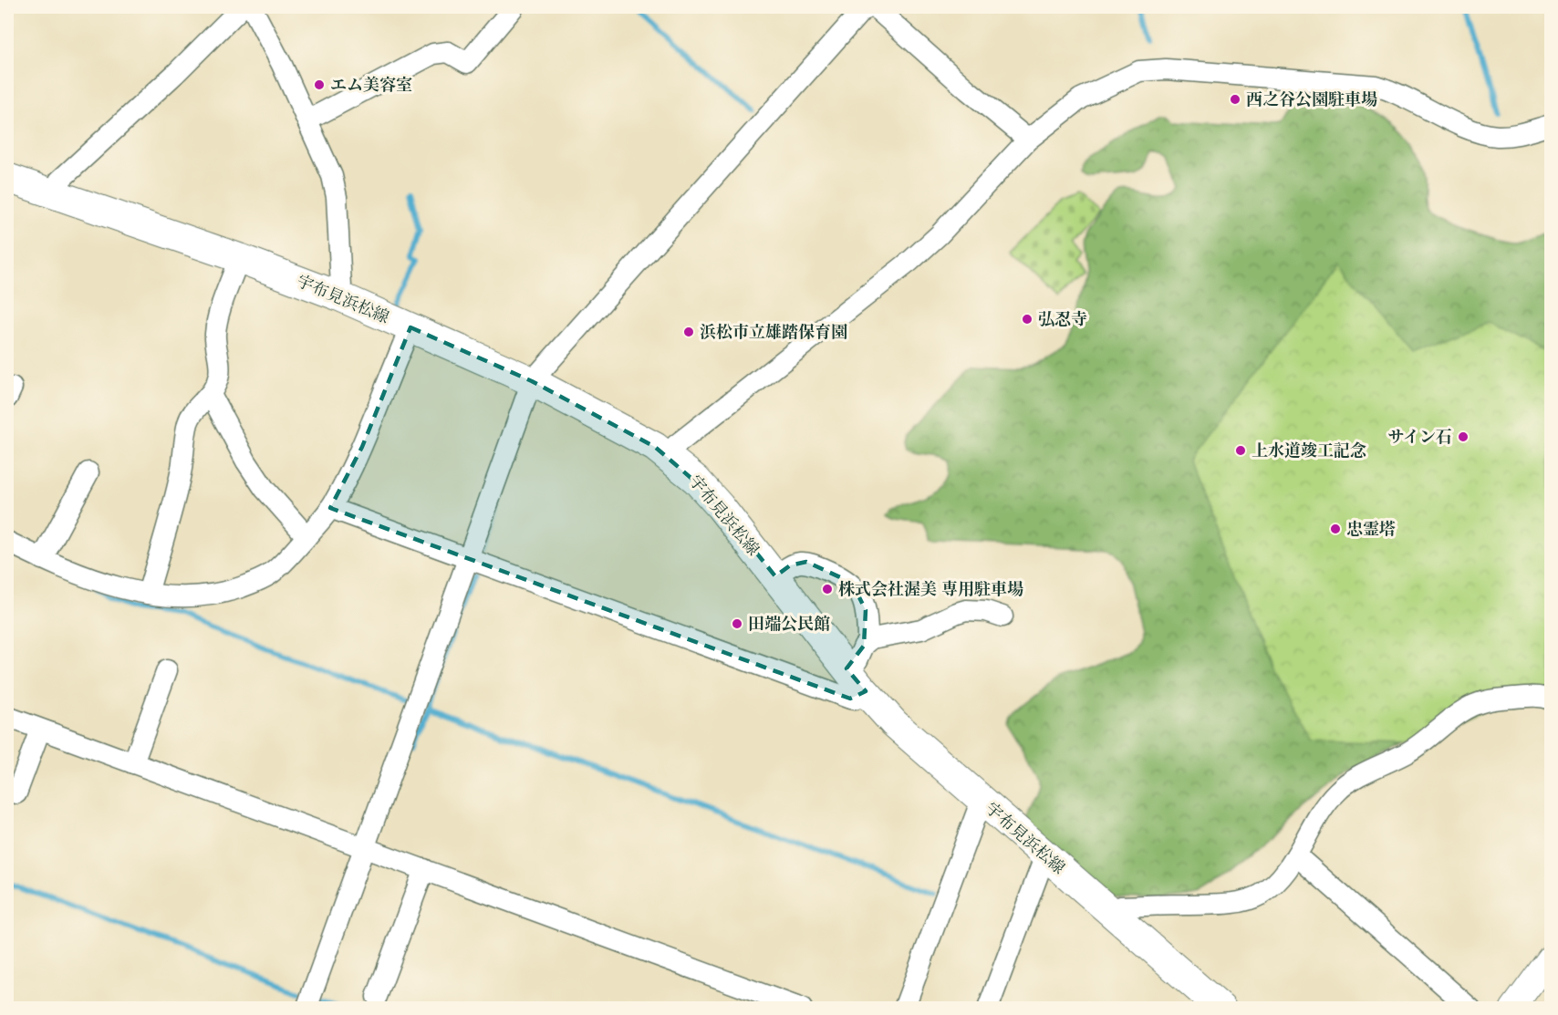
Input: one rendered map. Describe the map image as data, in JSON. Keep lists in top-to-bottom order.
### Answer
{
  "streets": {
    "main road": ["宇布見浜松線"]
  },
  "places": [
    "エム美容室",
    "西之谷公園駐車場",
    "弘忍寺",
    "浜松市立雄踏保育園",
    "サイン石",
    "上水道竣工記念",
    "忠霊塔",
    "株式会社渥美 専用駐車場",
    "田端公民館"
  ]
}
